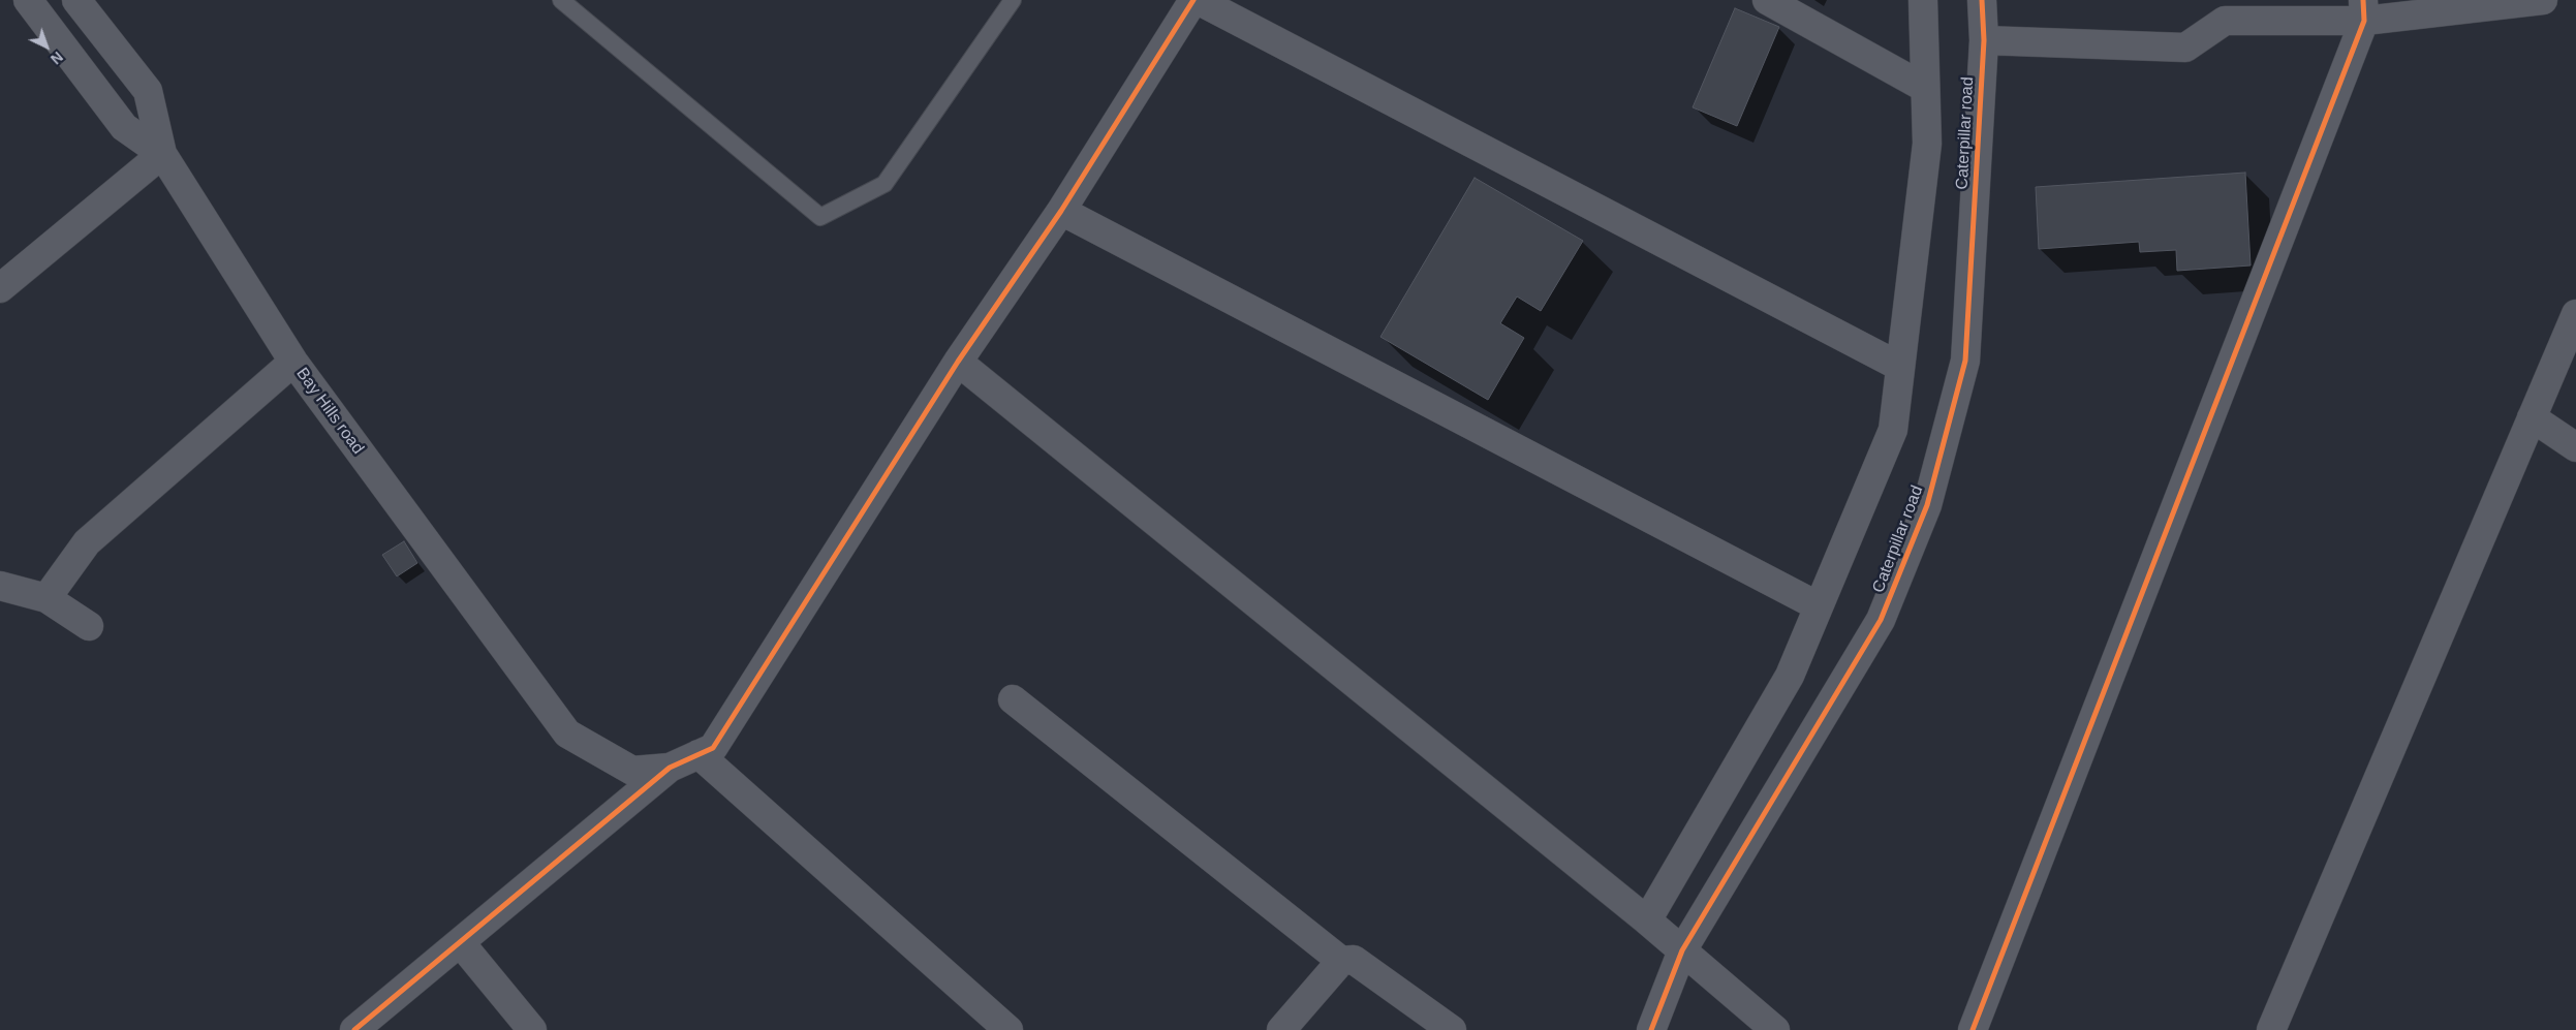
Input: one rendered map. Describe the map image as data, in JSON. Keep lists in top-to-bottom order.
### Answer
{
  "streets": {
    "street": ["Caterpillar road", "Bay Hills road"]
  },
  "north": "bottom right"
}
